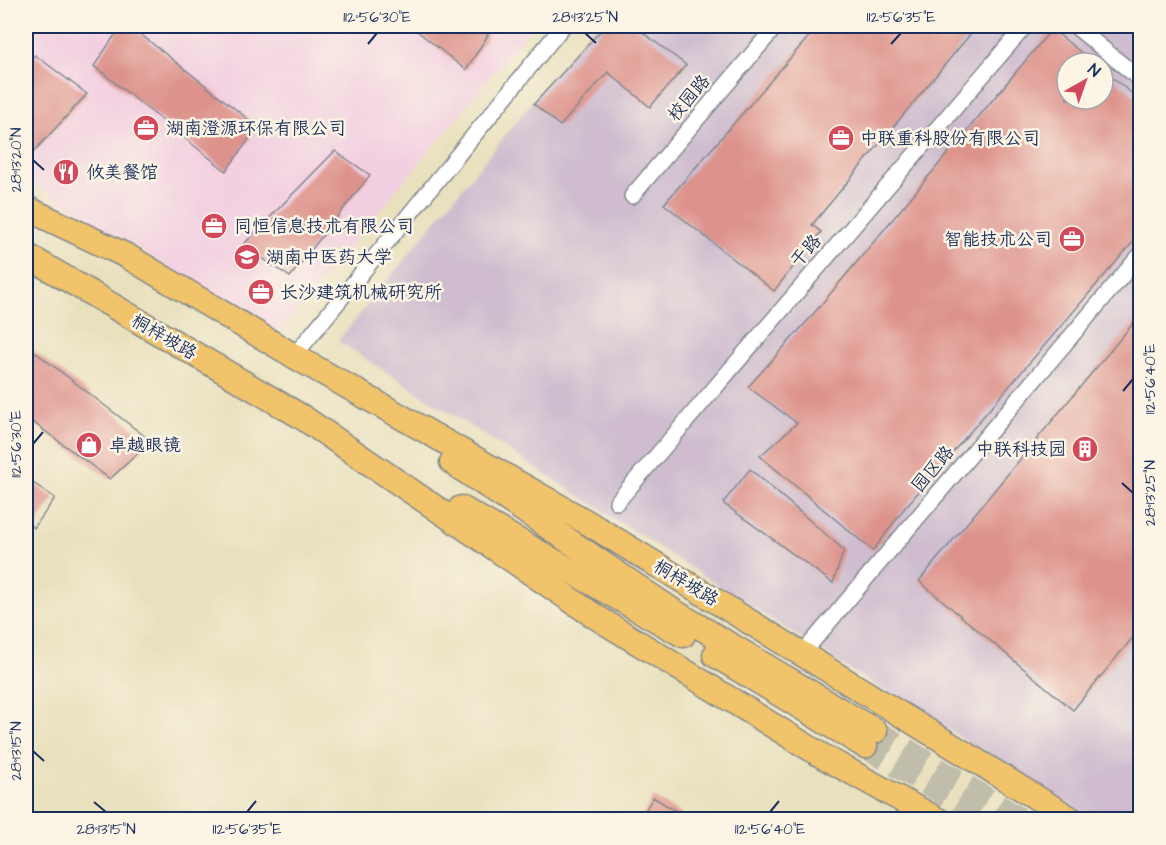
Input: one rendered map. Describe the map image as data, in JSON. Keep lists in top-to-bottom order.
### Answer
{
  "streets": {
    "main road": ["桐梓坡路"],
    "street": ["校园路", "干路", "园区路"]
  },
  "crossings": [
    ["桐梓坡路", "园区路"]
  ],
  "places": {
    "office": [
      "湖南澄源环保有限公司",
      "中联重科股份有限公司",
      "同恒信息技术有限公司",
      "智能技术公司",
      "长沙建筑机械研究所"
    ],
    "restaurant": ["攸美餐馆"],
    "school or university": ["湖南中医药大学"],
    "shop": ["卓越眼镜"],
    "building": ["中联科技园"]
  },
  "north": "top right",
  "coordinates": [
    "112°56'30\"E",
    "28°13'25\"N",
    "112°56'35\"E",
    "28°13'20\"N",
    "112°56'40\"E",
    "28°13'15\"N"
  ]
}
